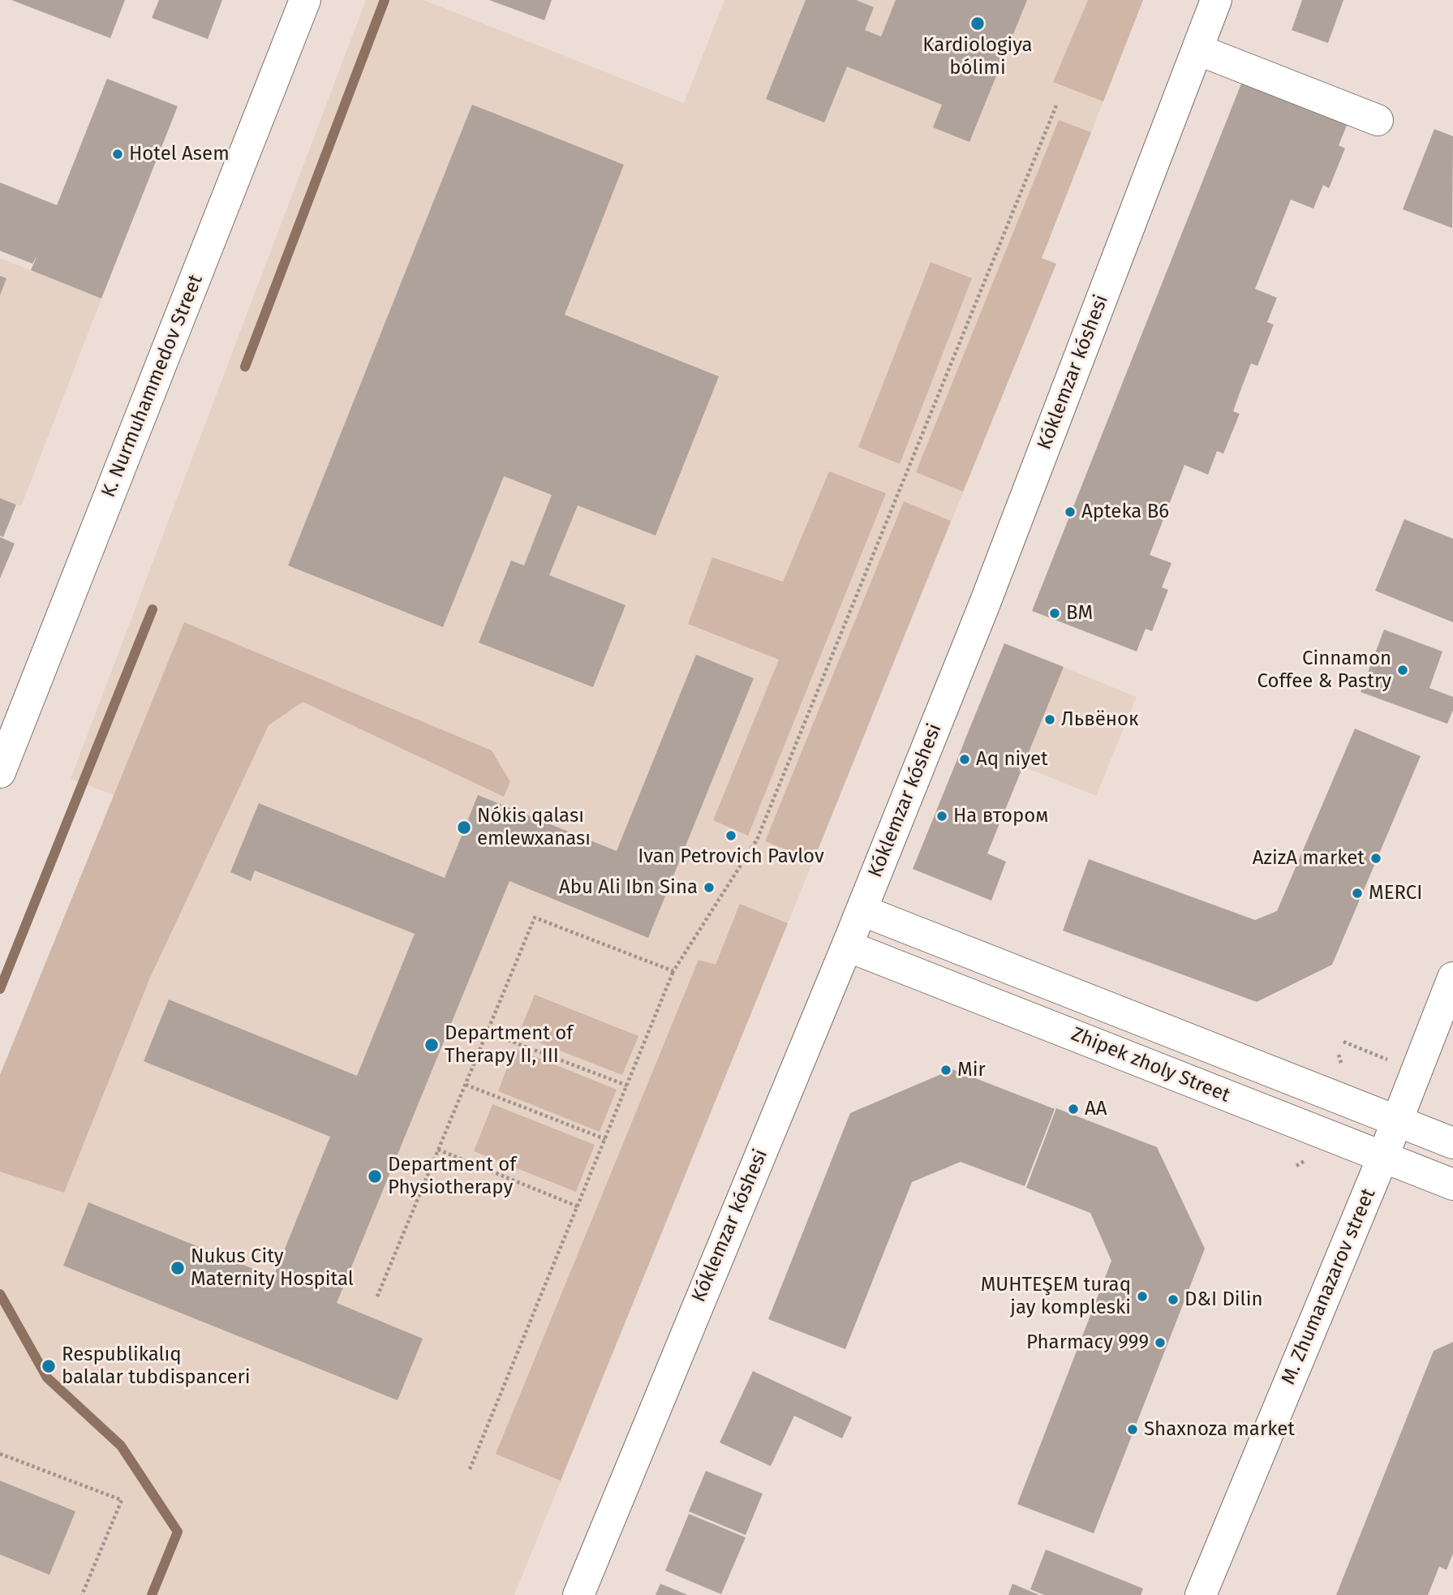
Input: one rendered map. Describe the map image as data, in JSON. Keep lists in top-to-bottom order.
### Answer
{
  "streets": {
    "street": [
      "Kóklemzar kóshesi",
      "K. Nurmuhammedov Street",
      "Zhipek zholy Street",
      "M. Zhumanazarov street"
    ]
  },
  "crossings": [
    ["Kóklemzar kóshesi", "Zhipek zholy Street"],
    ["Zhipek zholy Street", "M. Zhumanazarov street"]
  ],
  "places": [
    "Kardiologiya bólimi",
    "Hotel Asem",
    "Apteka B6",
    "BM",
    "Cinnamon Coffee & Pastry",
    "Львёнок",
    "Aq niyet",
    "На втором",
    "Nókis qalası emlewxanası",
    "Ivan Petrovich Pavlov",
    "AzizA market",
    "Abu Ali Ibn Sina",
    "MERCI",
    "Department of Therapy II, III",
    "Mir",
    "AA",
    "Department of Physiotherapy",
    "Nukus City Maternity Hospital",
    "MUHTEŞEM turaq jay kompleski",
    "D&I Dilin",
    "Pharmacy 999",
    "Respublikalıq balalar tubdispanceri",
    "Shaxnoza market"
  ]
}
